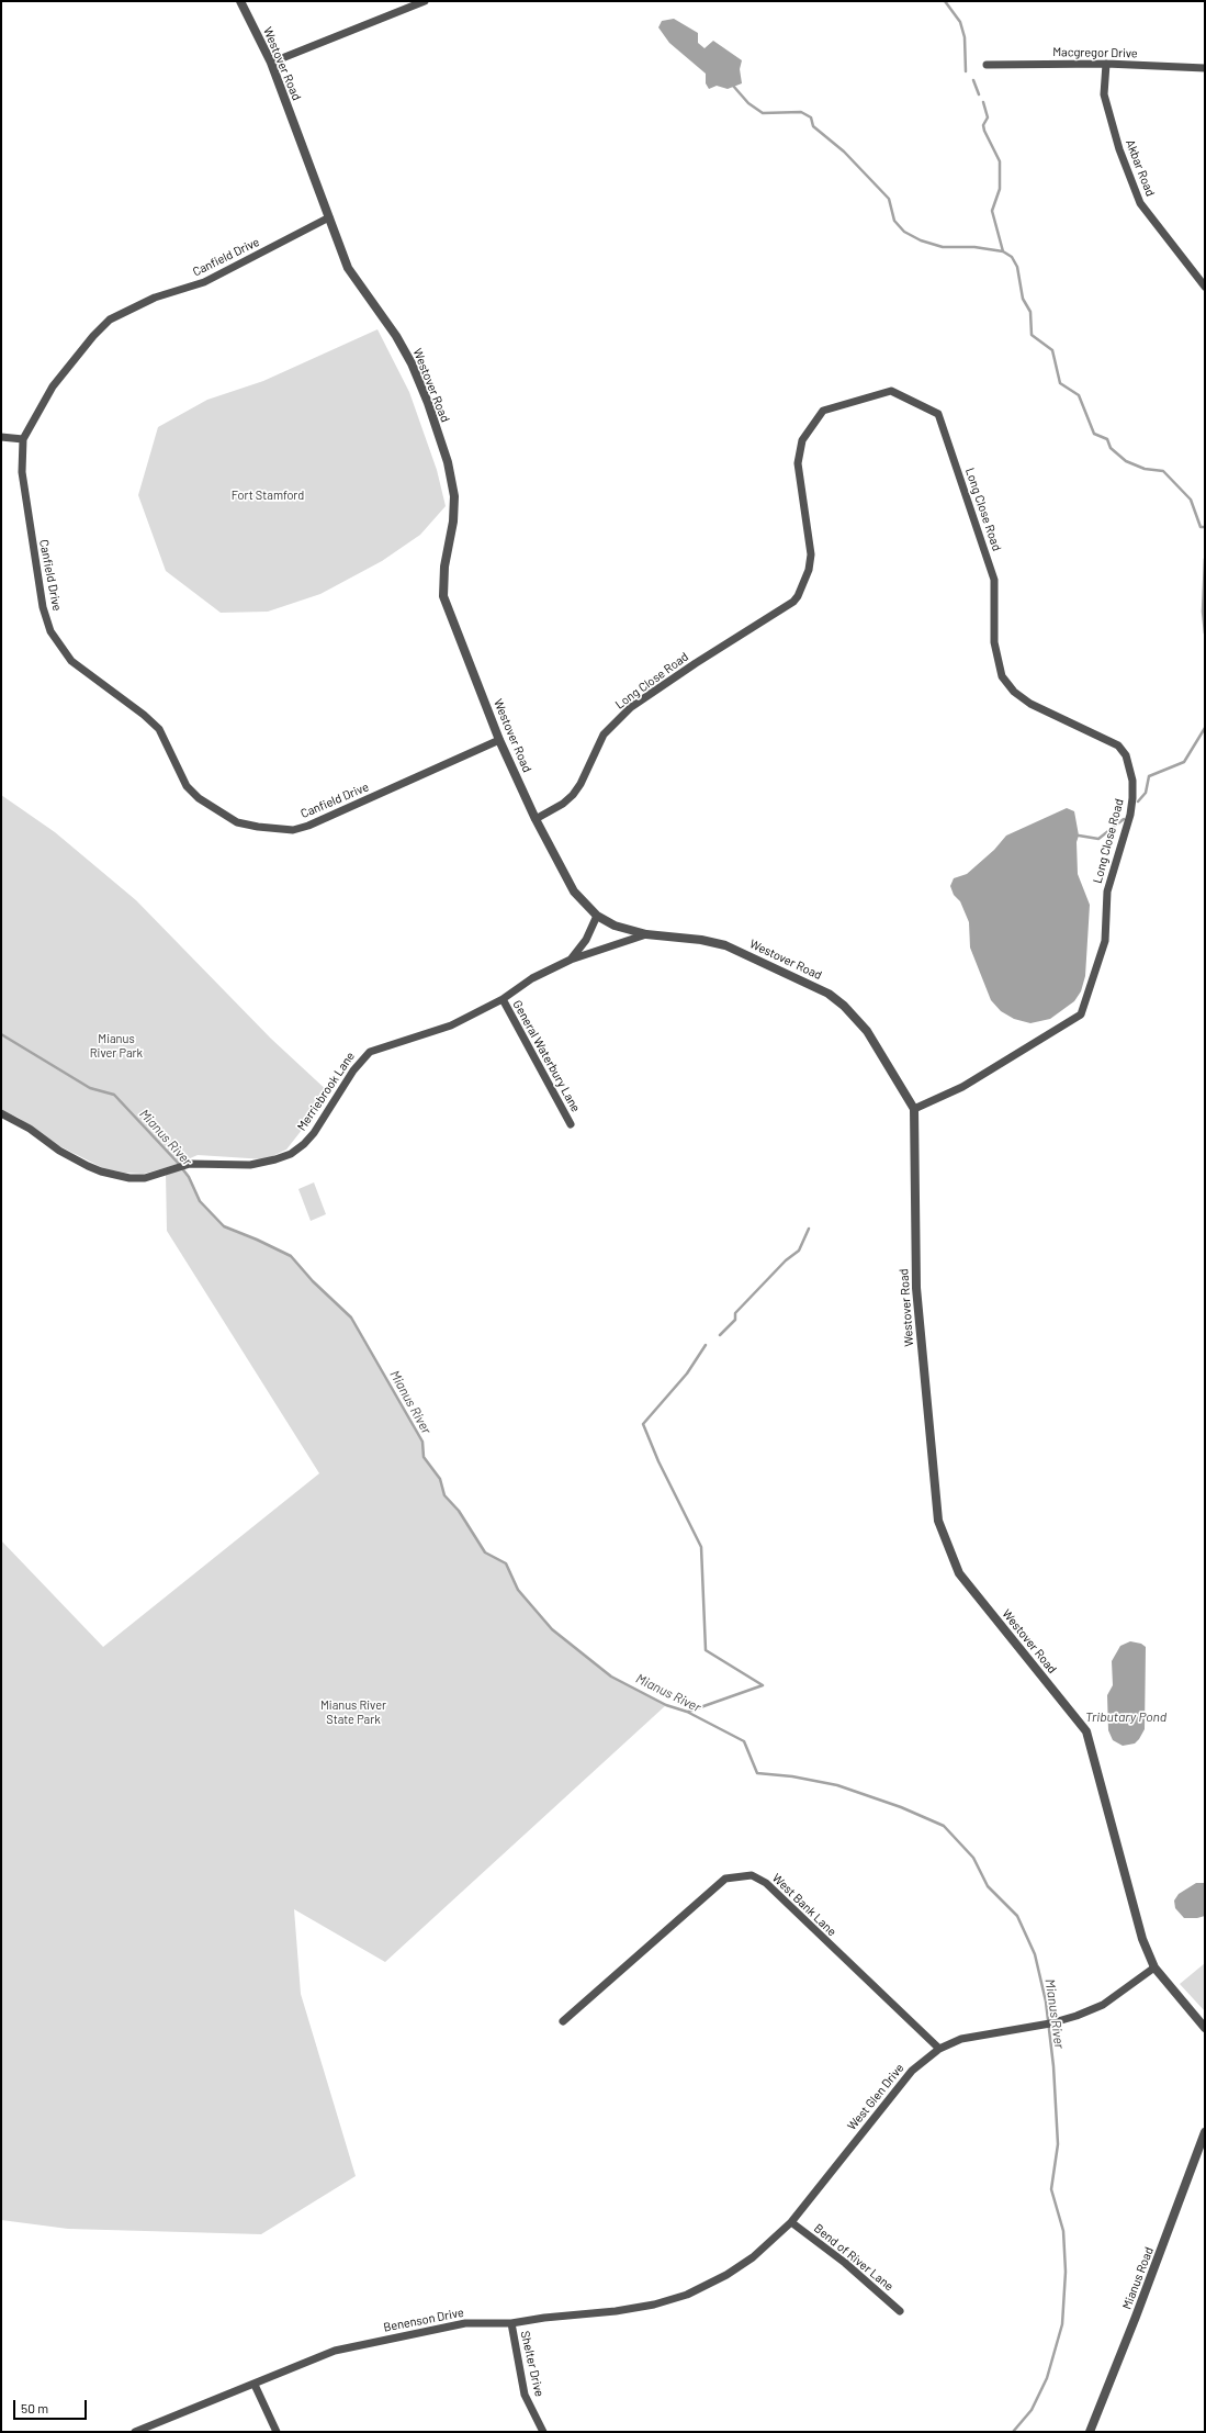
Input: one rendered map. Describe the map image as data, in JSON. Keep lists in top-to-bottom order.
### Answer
{
  "streets": {
    "street": [
      "Macgregor Drive",
      "Westover Road",
      "Akbar Road",
      "Canfield Drive",
      "Long Close Road",
      "General Waterbury Lane",
      "Merriebrook Lane",
      "West Bank Lane",
      "West Glen Drive",
      "Bend of River Lane",
      "Mianus Road",
      "Benenson Drive",
      "Shelter Drive"
    ]
  },
  "crossings": [
    ["Macgregor Drive", "Akbar Road"],
    ["Westover Road", "Canfield Drive"],
    ["Westover Road", "Long Close Road"],
    ["Westover Road", "Merriebrook Lane"],
    ["Westover Road", "West Glen Drive"],
    ["General Waterbury Lane", "Merriebrook Lane"],
    ["West Bank Lane", "West Glen Drive"],
    ["West Glen Drive", "Bend of River Lane"],
    ["West Glen Drive", "Benenson Drive"],
    ["Benenson Drive", "Shelter Drive"]
  ],
  "water": ["Mianus River", "Tributary Pond"],
  "parks": ["Fort Stamford", "Mianus River Park", "Mianus River State Park"],
  "scale_bar": "50 m"
}
